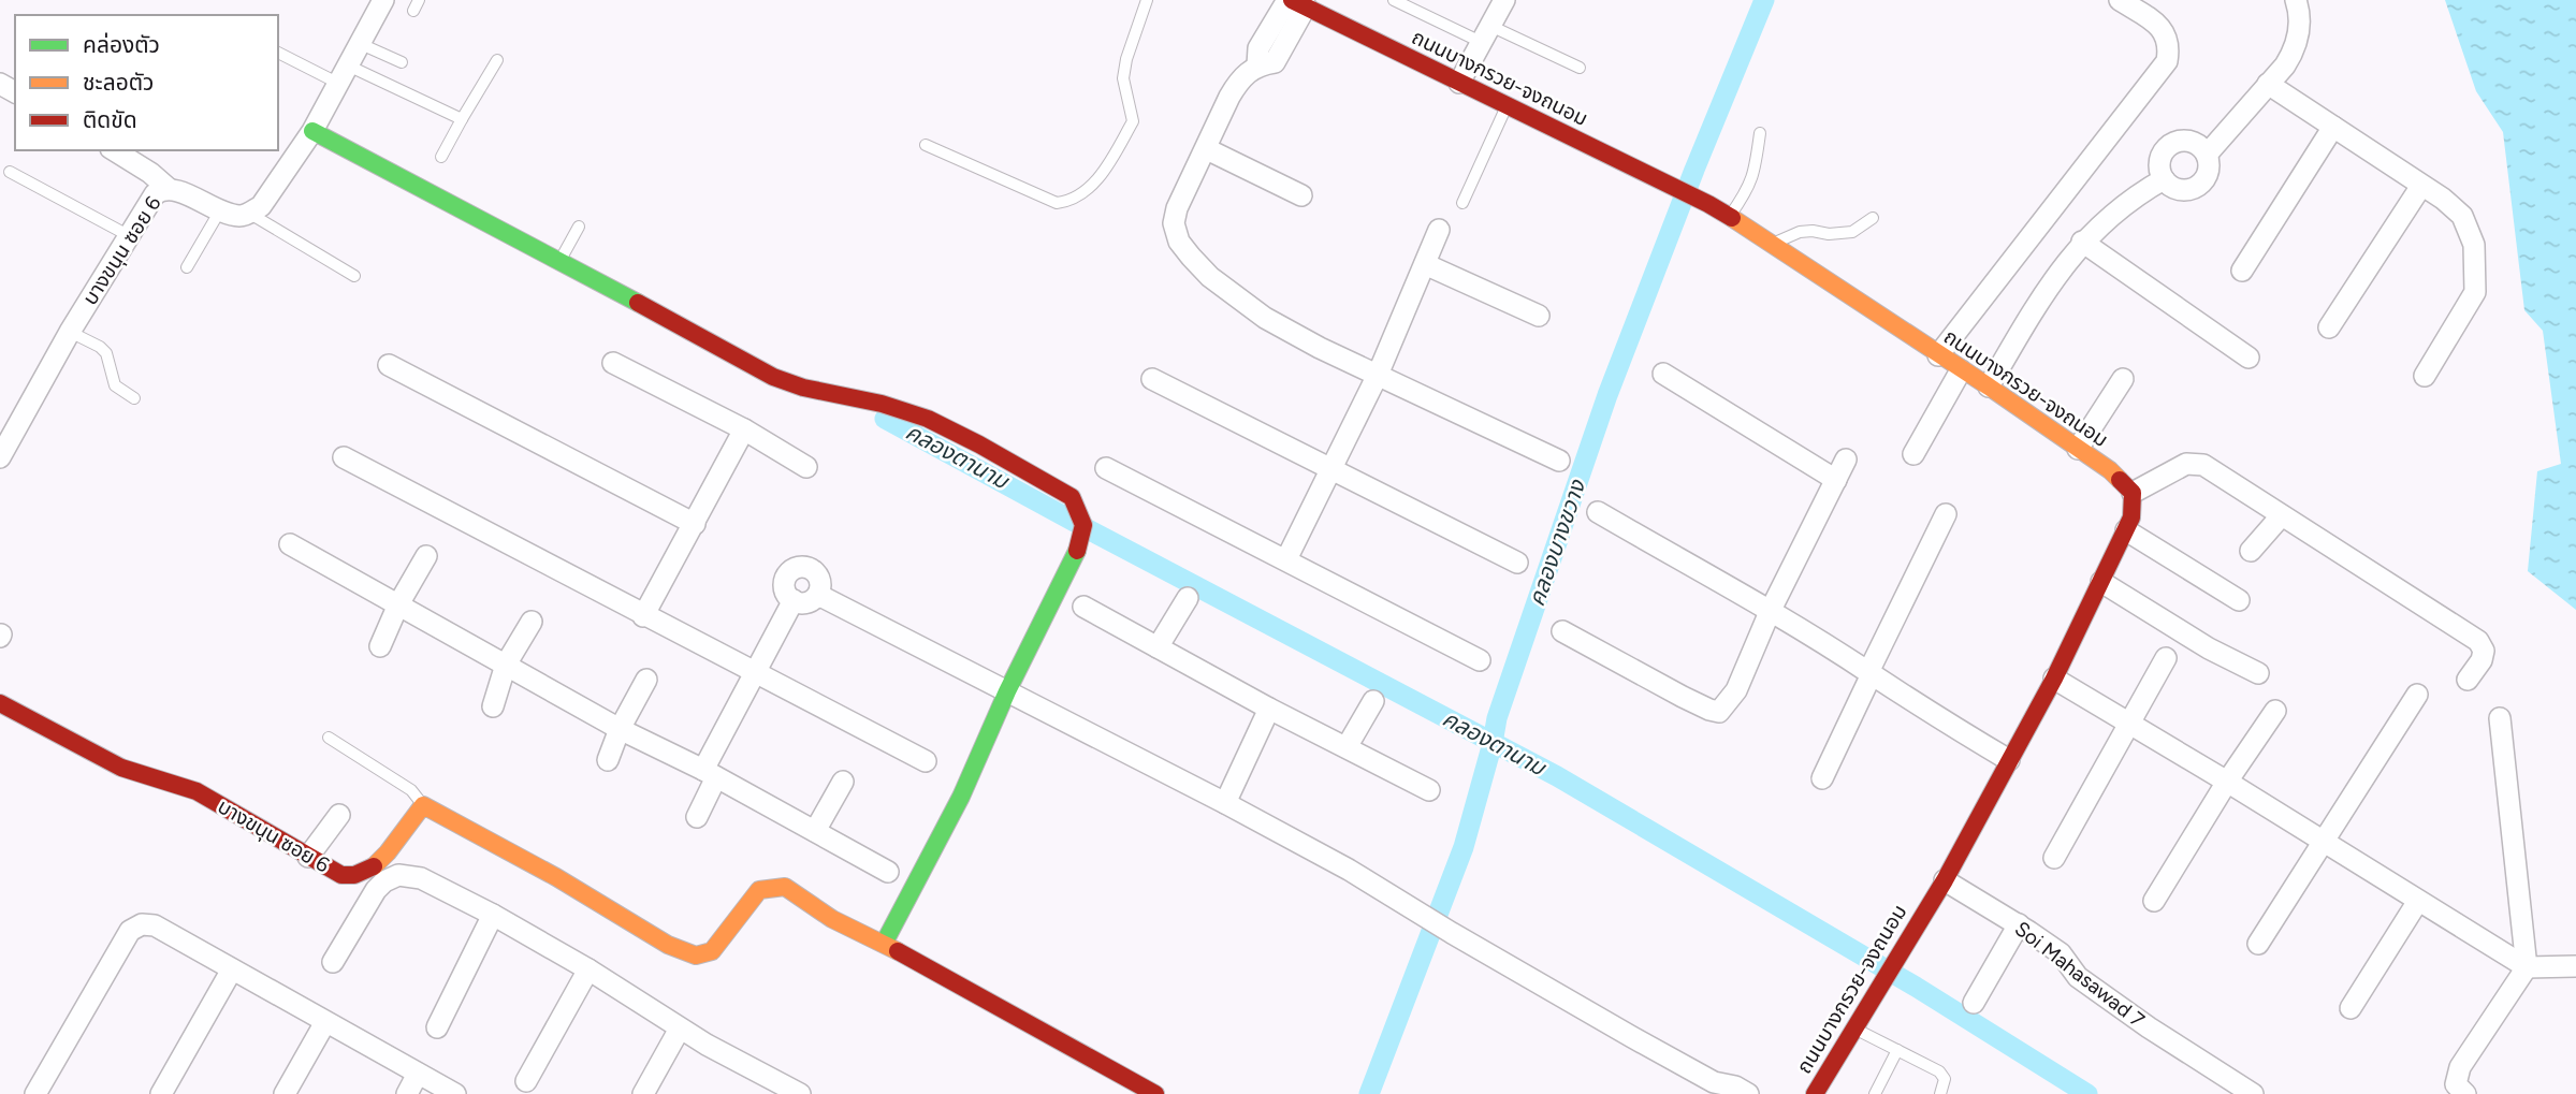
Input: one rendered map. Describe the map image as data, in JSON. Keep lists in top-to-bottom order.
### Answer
{
  "streets": {
    "street": ["ถนนบางกรวย-จงถนอม", "บางขนุน ซอย 6", "Soi Mahasawad 7"]
  },
  "crossings": [
    ["ถนนบางกรวย-จงถนอม", "Soi Mahasawad 7"]
  ],
  "water": ["คลองตานาม", "คลองบางขวาง"],
  "legend": ["คล่องตัว", "ชะลอตัว", "ติดขัด"]
}
